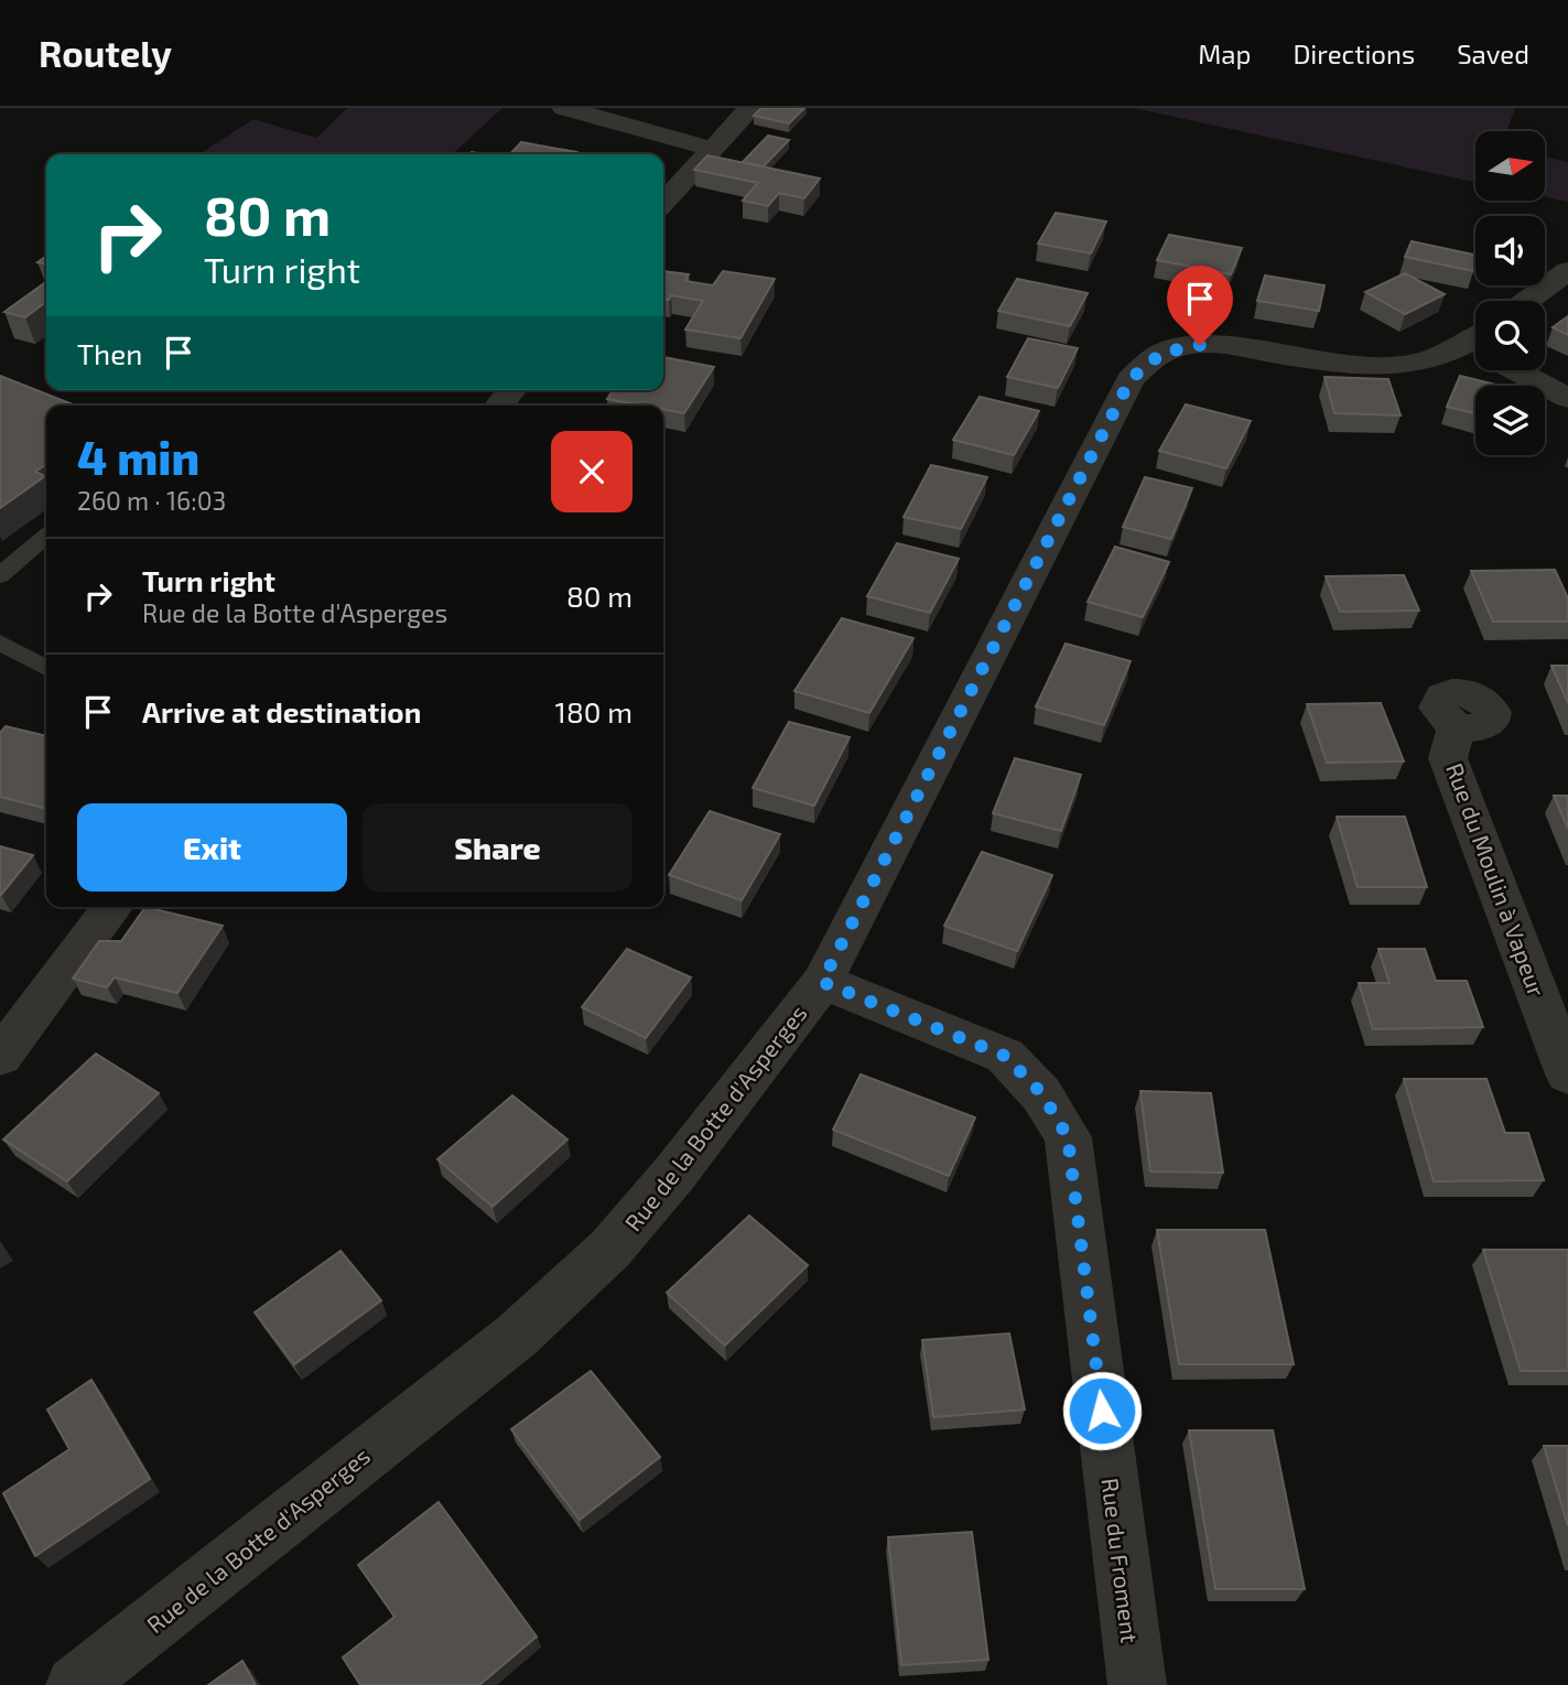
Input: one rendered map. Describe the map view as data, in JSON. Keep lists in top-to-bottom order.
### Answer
{
  "streets": {
    "street": ["Rue du Moulin à Vapeur", "Rue de la Botte d'Asperges", "Rue du Froment"]
  },
  "crossings": [
    ["Rue de la Botte d'Asperges", "Rue du Froment"]
  ],
  "north": "right",
  "page": {
    "header": "Routely",
    "nav": ["Map", "Directions", "Saved"],
    "turn": ["80 m", "Turn right"],
    "then": "Then",
    "heading": ["4 min", "260 m · 16:03"],
    "list": [
      {
        "name": "Turn right",
        "note": "Rue de la Botte d'Asperges",
        "value": "80 m"
      },
      {
        "name": "Arrive at destination",
        "value": "180 m"
      }
    ],
    "buttons": ["Exit", "Share"]
  }
}
